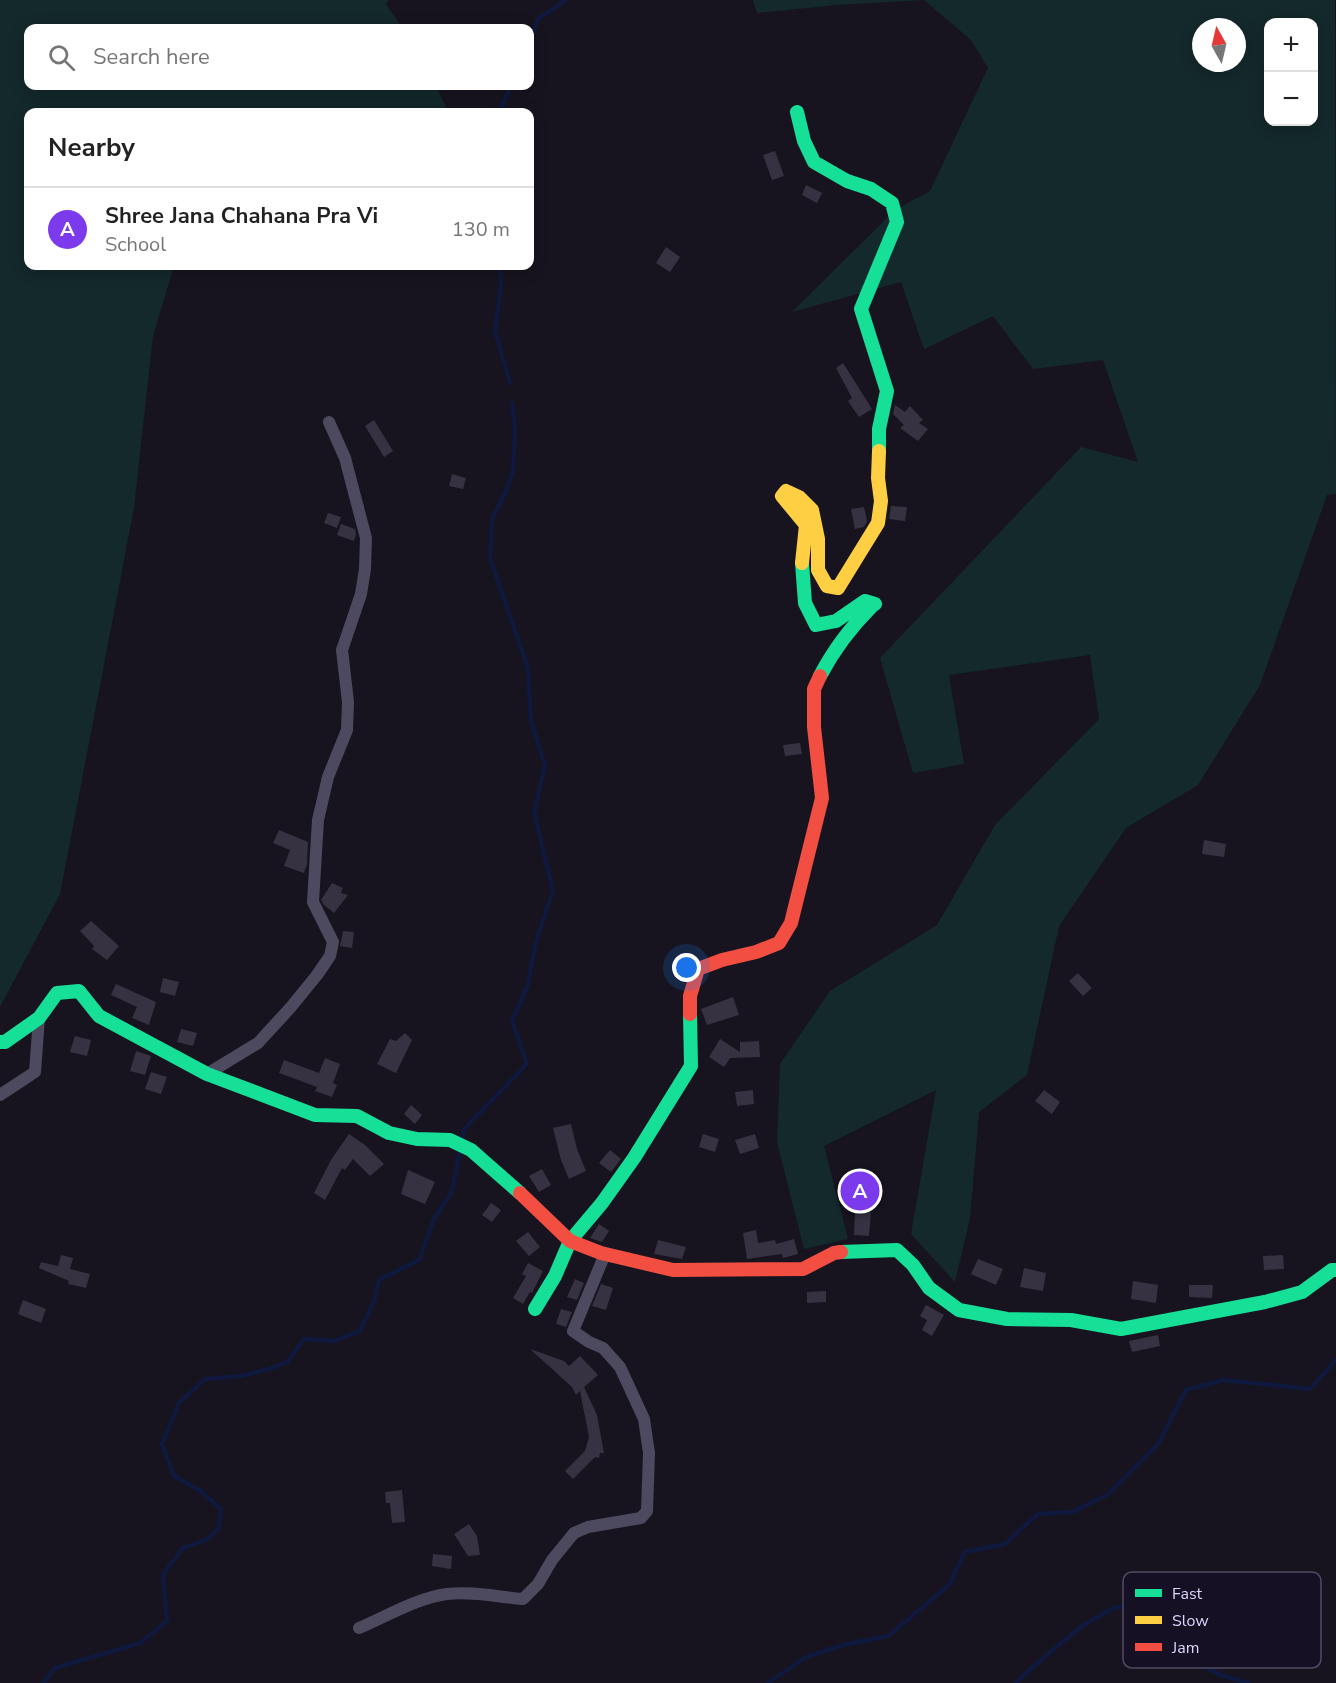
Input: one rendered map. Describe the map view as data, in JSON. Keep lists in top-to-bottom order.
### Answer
{
  "legend": ["Fast", "Slow", "Jam"],
  "north": "top",
  "page": {
    "map_buttons": ["+", "−"],
    "search": "Search here",
    "heading": "Nearby",
    "list": [
      {
        "mark": "A",
        "name": "Shree Jana Chahana Pra Vi",
        "note": "School",
        "value": "130 m"
      }
    ],
    "pins": "A"
  }
}
